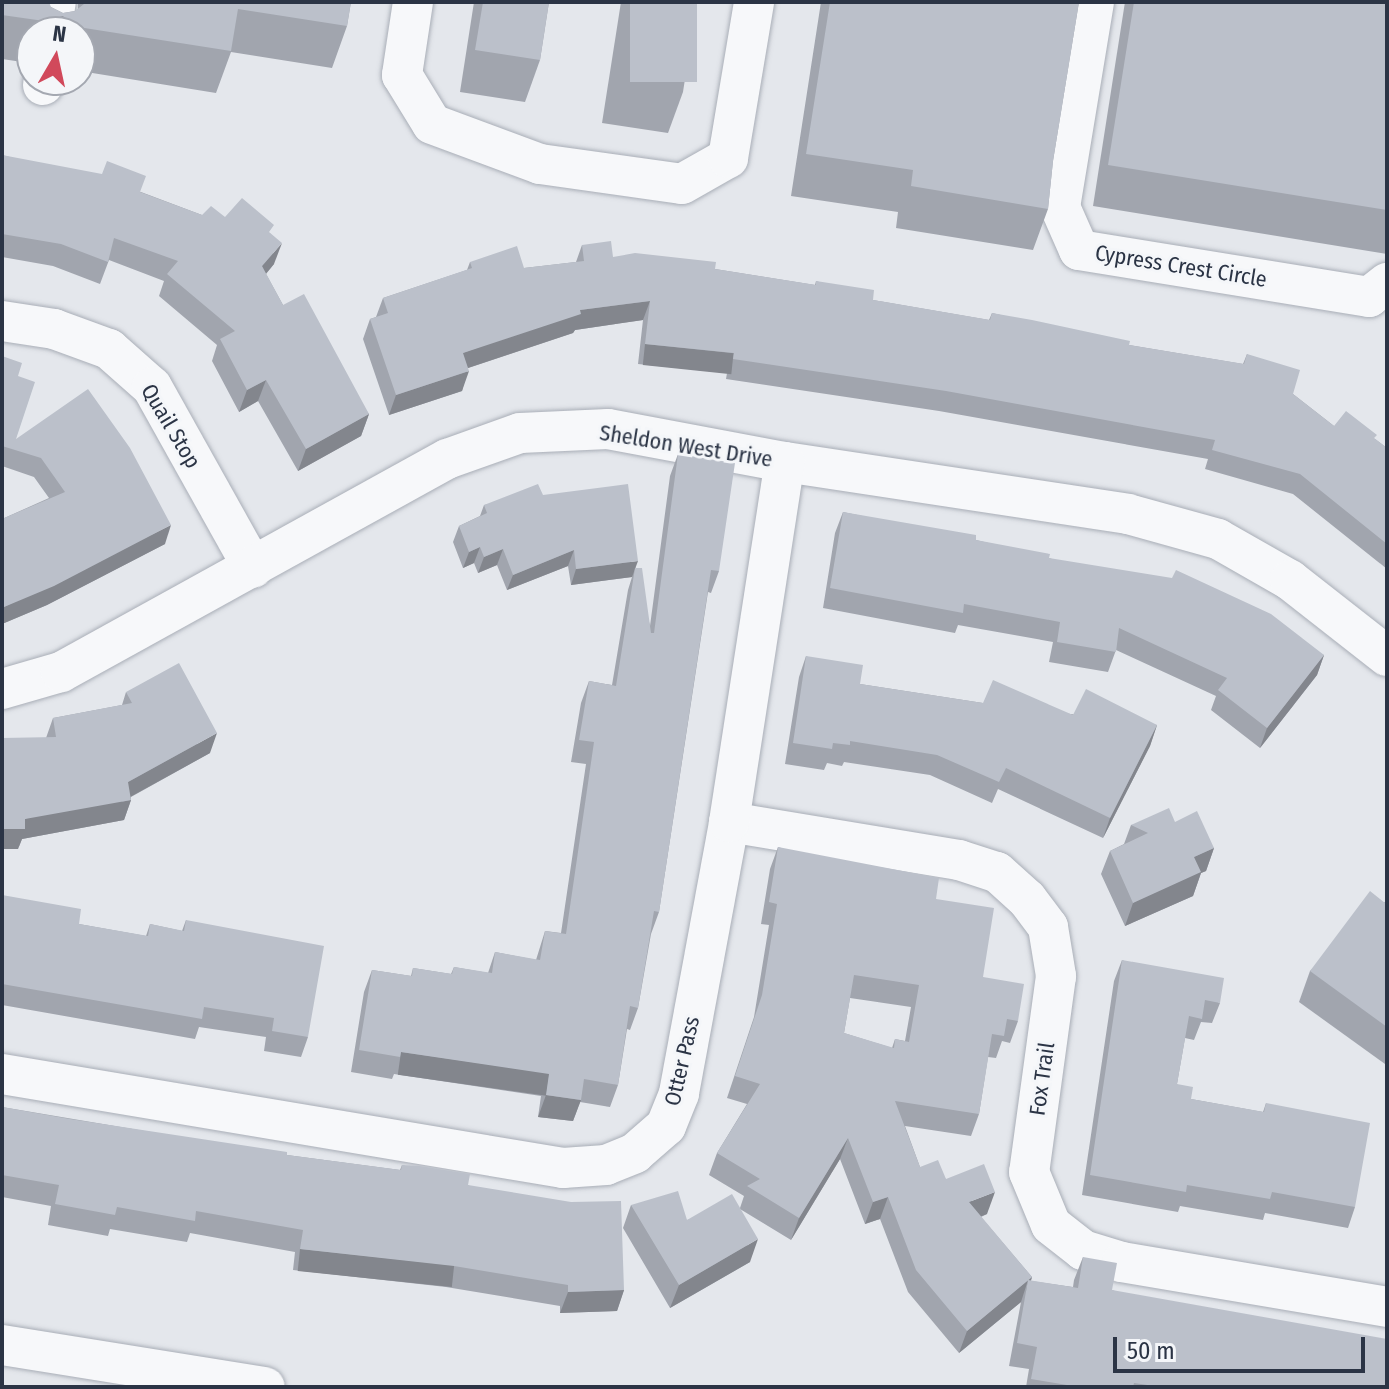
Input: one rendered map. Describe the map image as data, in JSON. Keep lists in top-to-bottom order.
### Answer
{
  "streets": {
    "street": [
      "Cypress Crest Circle",
      "Quail Stop",
      "Sheldon West Drive",
      "Otter Pass",
      "Fox Trail"
    ]
  },
  "crossings": [
    ["Quail Stop", "Sheldon West Drive"],
    ["Sheldon West Drive", "Otter Pass"],
    ["Otter Pass", "Fox Trail"]
  ],
  "scale_bar": "50 m",
  "north": "top"
}
